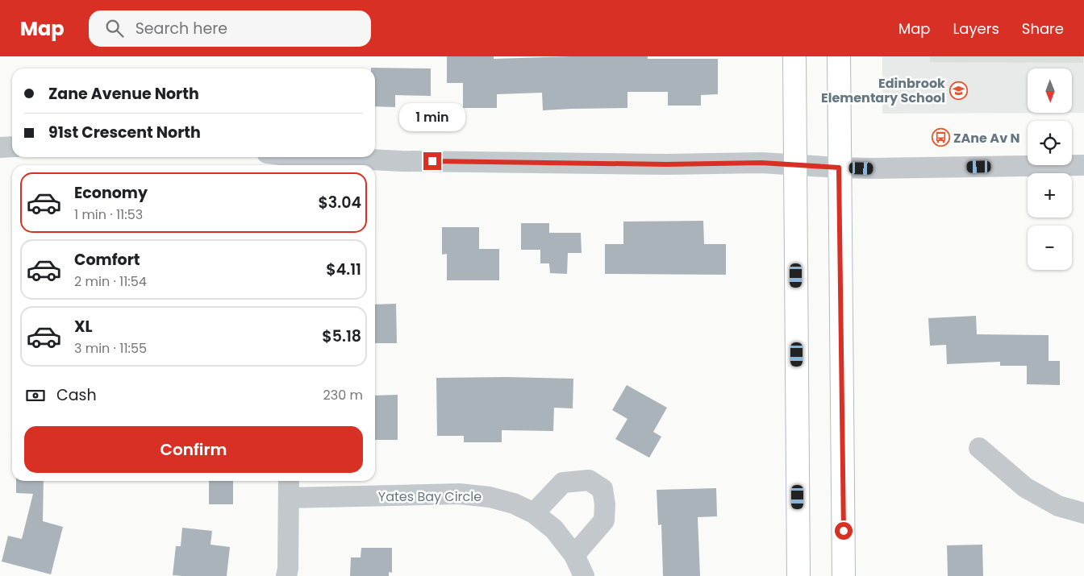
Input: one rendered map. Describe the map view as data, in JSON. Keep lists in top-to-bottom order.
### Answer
{
  "streets": {
    "street": ["Yates Bay Circle"]
  },
  "places": {
    "school or university": ["Edinbrook Elementary School"],
    "bus stop": ["ZAne Av N"]
  },
  "north": "bottom",
  "page": {
    "header": "Map",
    "search": "Search here",
    "nav": ["Map", "Layers", "Share"],
    "map_buttons": ["+", "−"],
    "banner": ["Zane Avenue North", "91st Crescent North"],
    "bubble": "1 min",
    "list": [
      {
        "name": "Economy",
        "note": "1 min · 11:53",
        "value": "$3.04"
      },
      {
        "name": "Comfort",
        "note": "2 min · 11:54",
        "value": "$4.11"
      },
      {
        "name": "XL",
        "note": "3 min · 11:55",
        "value": "$5.18"
      }
    ],
    "pay": ["Cash", "230 m"],
    "buttons": "Confirm"
  }
}
